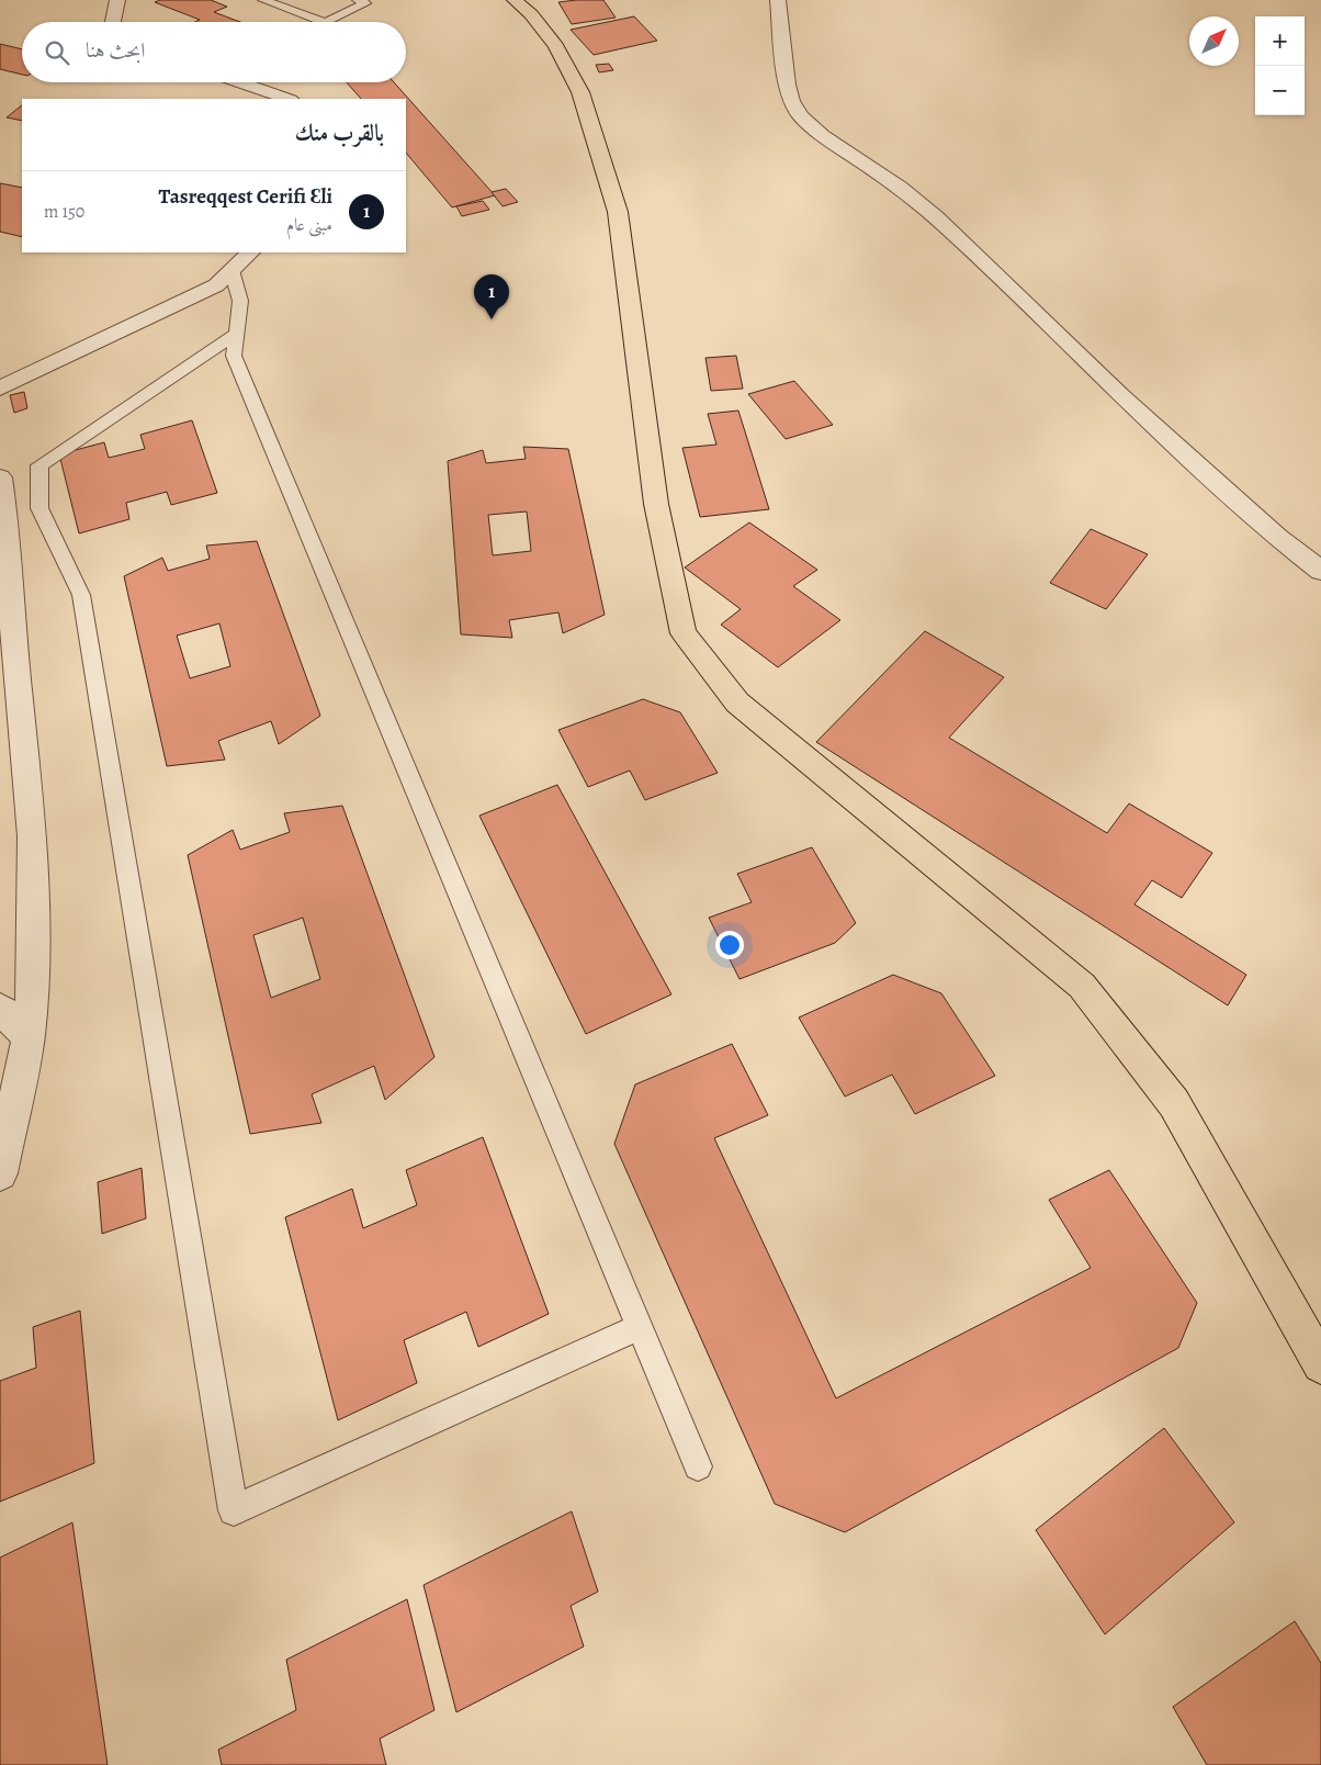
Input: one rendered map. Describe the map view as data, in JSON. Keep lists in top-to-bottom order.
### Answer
{
  "north": "top right",
  "page": {
    "map_buttons": ["+", "−"],
    "search": "ابحث هنا",
    "heading": "بالقرب منك",
    "list": [
      {
        "mark": "1",
        "name": "Tasreqqest Cerifi Ɛli",
        "note": "مبنى عام",
        "value": "150 m"
      }
    ],
    "pins": "1"
  }
}
